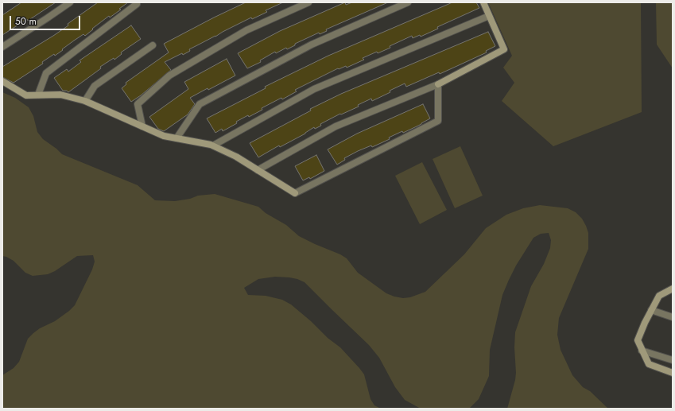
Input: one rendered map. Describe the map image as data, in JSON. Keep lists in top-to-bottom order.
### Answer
{
  "scale_bar": "50 m"
}
